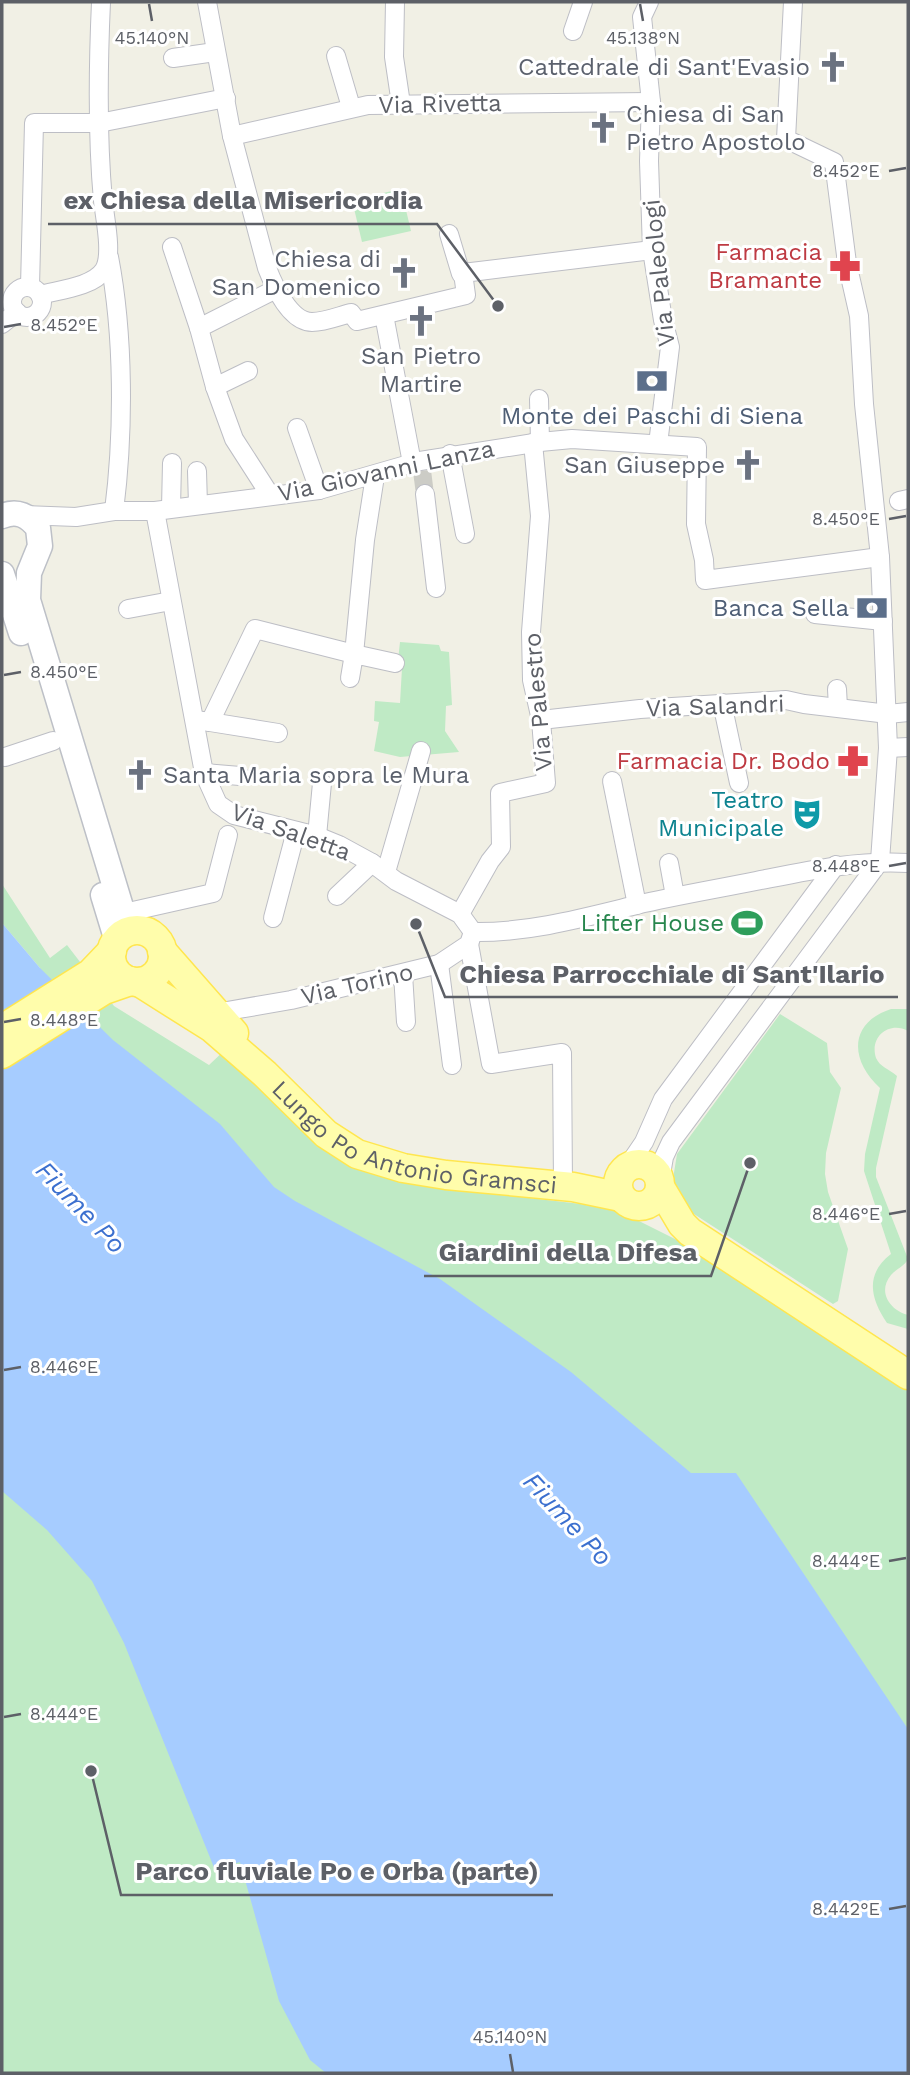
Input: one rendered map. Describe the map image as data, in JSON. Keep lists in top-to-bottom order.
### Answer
{
  "streets": {
    "main road": ["Lungo Po Antonio Gramsci"],
    "street": [
      "Via Rivetta",
      "Via Paleologi",
      "Via Giovanni Lanza",
      "Via Palestro",
      "Via Salandri",
      "Via Saletta",
      "Via Torino"
    ]
  },
  "crossings": [
    ["Via Rivetta", "Via Paleologi"],
    ["Via Paleologi", "Via Giovanni Lanza"],
    ["Via Giovanni Lanza", "Via Palestro"],
    ["Via Giovanni Lanza", "Via Saletta"],
    ["Via Palestro", "Via Salandri"],
    ["Via Palestro", "Via Saletta"],
    ["Via Saletta", "Via Torino"]
  ],
  "water": ["Fiume Po"],
  "places": {
    "church": [
      "Cattedrale di Sant'Evasio",
      "Chiesa di San Pietro Apostolo",
      "Chiesa di San Domenico",
      "San Pietro Martire",
      "San Giuseppe",
      "Santa Maria sopra le Mura"
    ],
    "pharmacy": ["Farmacia Bramante", "Farmacia Dr. Bodo"],
    "other": [
      "ex Chiesa della Misericordia",
      "Chiesa Parrocchiale di Sant'Ilario",
      "Giardini della Difesa",
      "Parco fluviale Po e Orba (parte)"
    ],
    "bank": ["Monte dei Paschi di Siena", "Banca Sella"],
    "theatre": ["Teatro Municipale"],
    "sports": ["Lifter House"]
  },
  "coordinates": [
    "45.140°N",
    "45.138°N",
    "8.452°E",
    "8.450°E",
    "8.448°E",
    "8.446°E",
    "8.444°E",
    "8.442°E"
  ]
}
